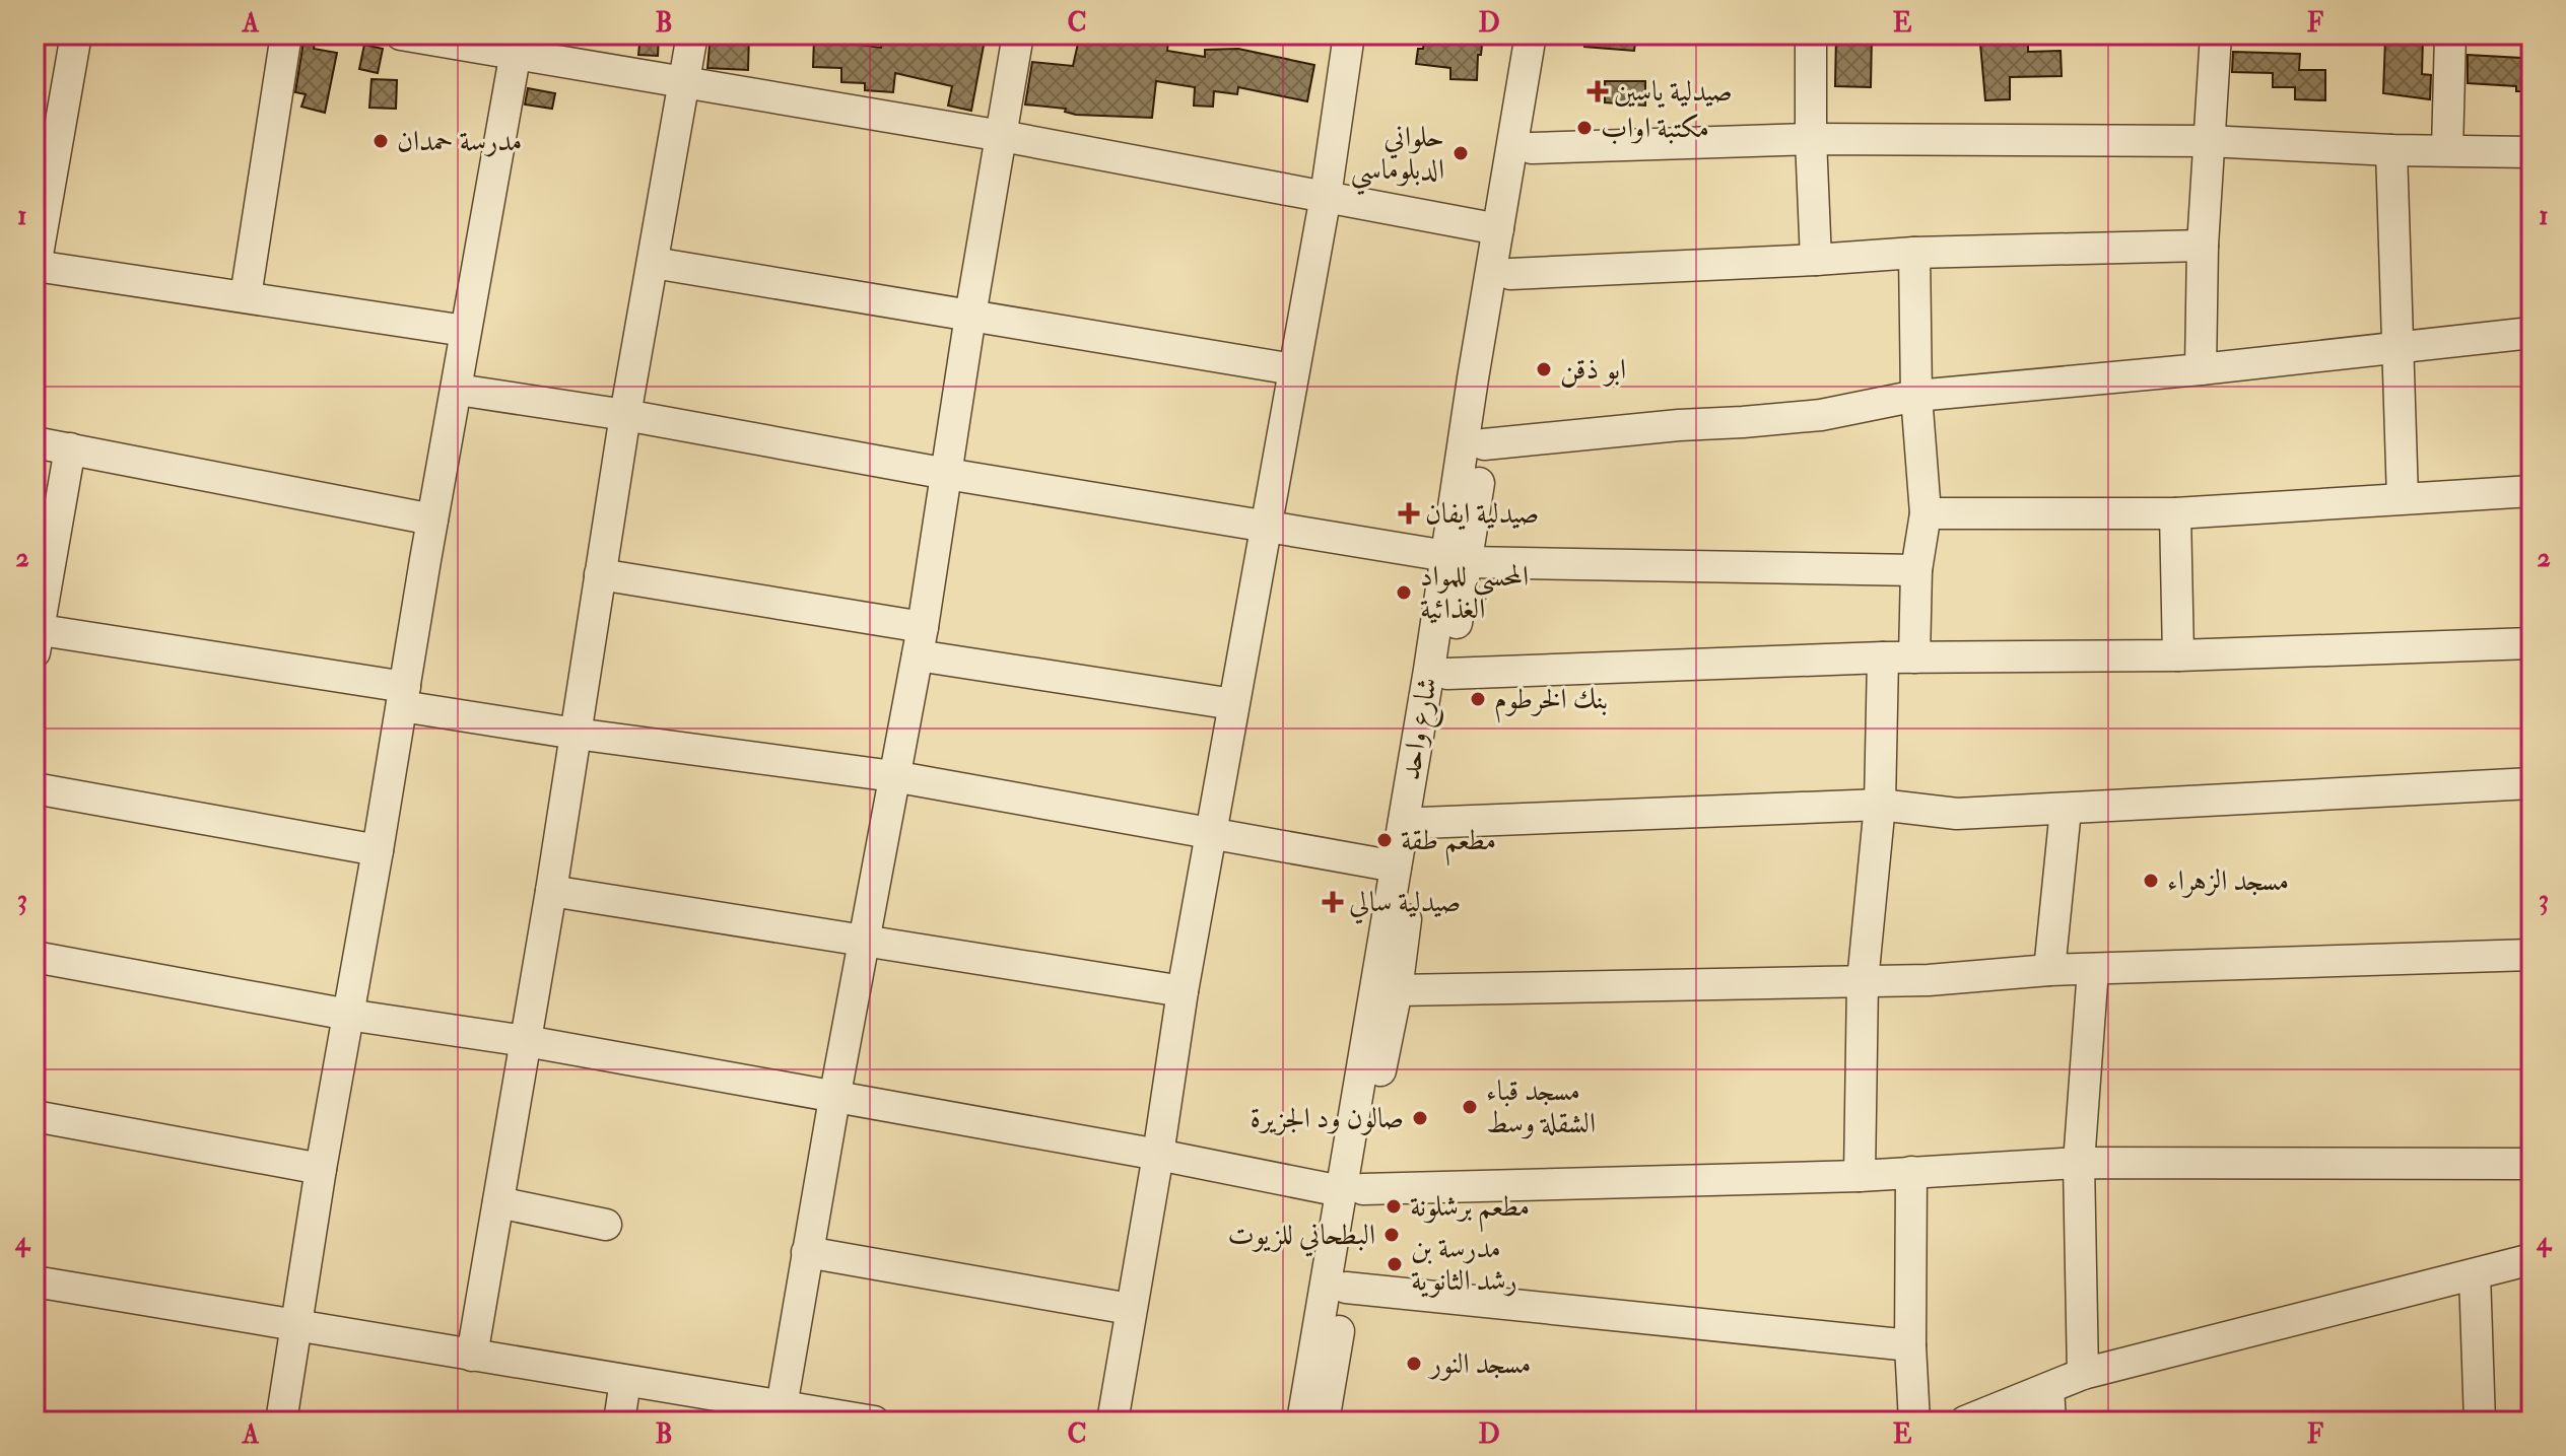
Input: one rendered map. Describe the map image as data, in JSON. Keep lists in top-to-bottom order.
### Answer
{
  "streets": {
    "street": ["شارع واحد"]
  },
  "places": {
    "health": ["صيدلية ياسين", "صيدلية ايفان", "صيدلية سالي"],
    "other": [
      "مكتبة اواب",
      "مدرسة حمدان",
      "حلواني الدبلوماسي",
      "ابو ذقن",
      "المحسي للمواد الغذائية",
      "بنك الخرطوم",
      "مطعم طقة",
      "مسجد الزهراء",
      "مسجد قباء الشقلة وسط",
      "صالون ود الجزيرة",
      "مطعم برشلونة",
      "البطحاني للزيوت",
      "مدرسة بن رشد الثانوية",
      "مسجد النور"
    ]
  },
  "grid": {
    "columns": [
      "A",
      "B",
      "C",
      "D",
      "E",
      "F"
    ],
    "rows": [
      "1",
      "2",
      "3",
      "4"
    ]
  }
}
